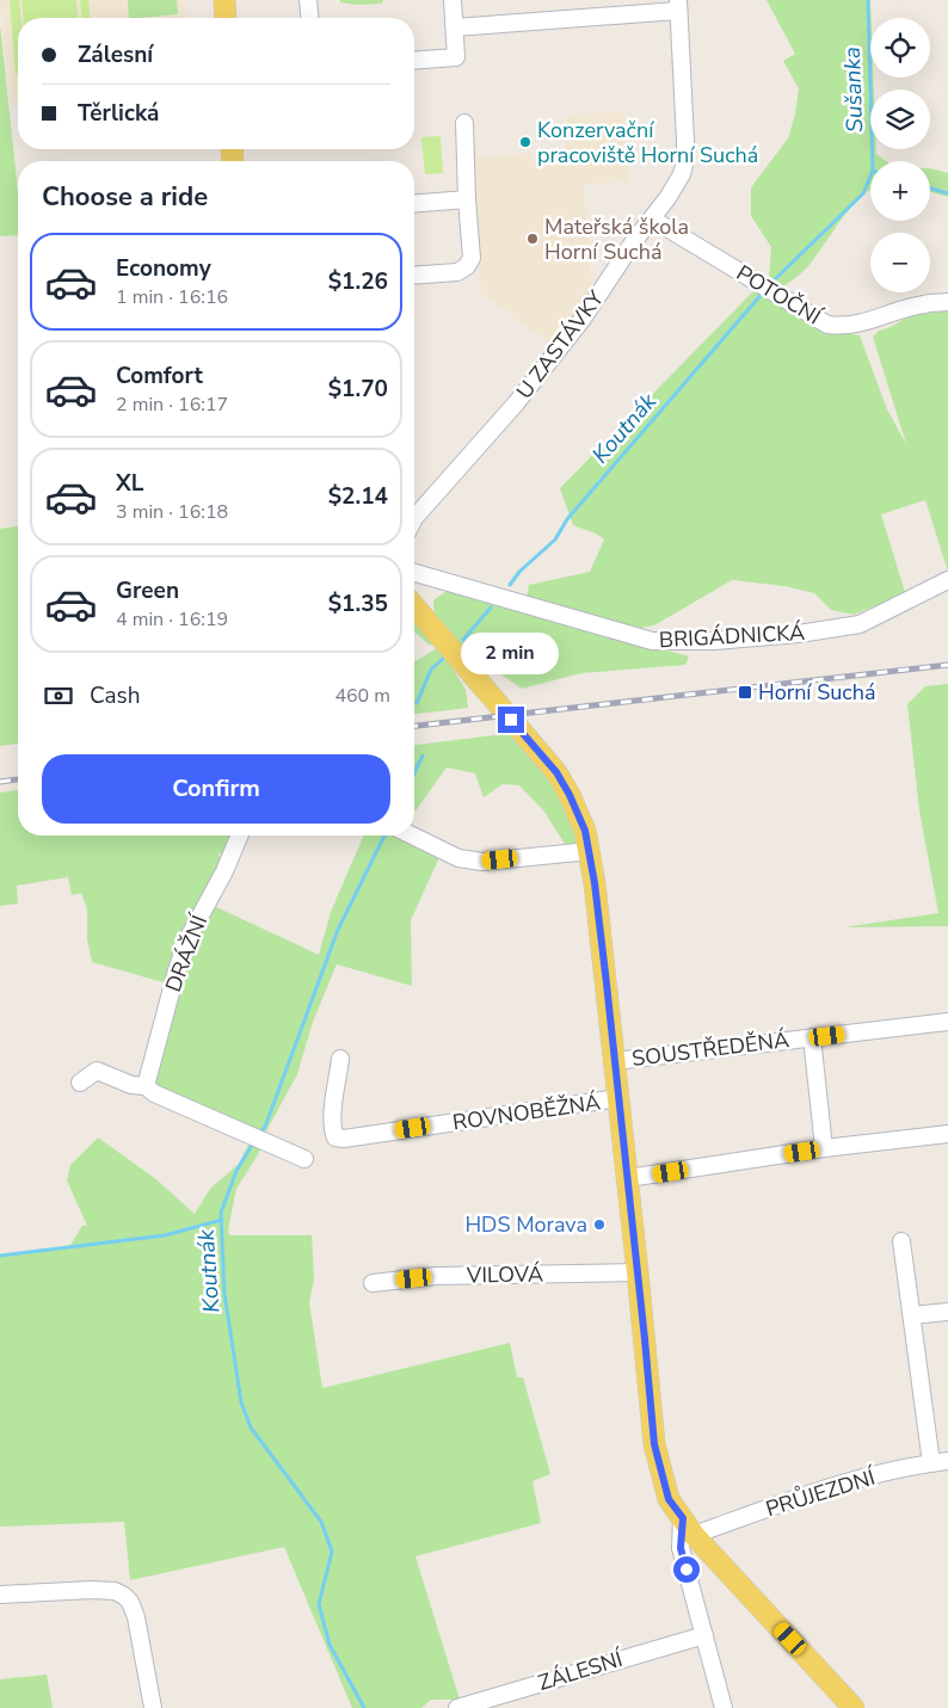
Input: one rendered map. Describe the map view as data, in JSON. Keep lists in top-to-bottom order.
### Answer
{
  "streets": {
    "street": [
      "POTOČNÍ",
      "U ZASTÁVKY",
      "BRIGÁDNICKÁ",
      "DRÁŽNÍ",
      "SOUSTŘEDĚNÁ",
      "ROVNOBĚŽNÁ",
      "VILOVÁ",
      "PRŮJEZDNÍ",
      "ZÁLESNÍ"
    ]
  },
  "crossings": [
    ["POTOČNÍ", "U ZASTÁVKY"]
  ],
  "water": ["Sušanka", "Koutnák"],
  "places": {
    "other": ["Konzervační pracoviště Horní Suchá", "Mateřská škola Horní Suchá", "HDS Morava"],
    "transit": ["Horní Suchá"]
  },
  "page": {
    "map_buttons": ["+", "−"],
    "banner": ["Zálesní", "Těrlická"],
    "heading": "Choose a ride",
    "list": [
      {
        "name": "Economy",
        "note": "1 min · 16:16",
        "value": "$1.26"
      },
      {
        "name": "Comfort",
        "note": "2 min · 16:17",
        "value": "$1.70"
      },
      {
        "name": "XL",
        "note": "3 min · 16:18",
        "value": "$2.14"
      },
      {
        "name": "Green",
        "note": "4 min · 16:19",
        "value": "$1.35"
      }
    ],
    "bubble": "2 min",
    "pay": ["Cash", "460 m"],
    "buttons": "Confirm"
  }
}
